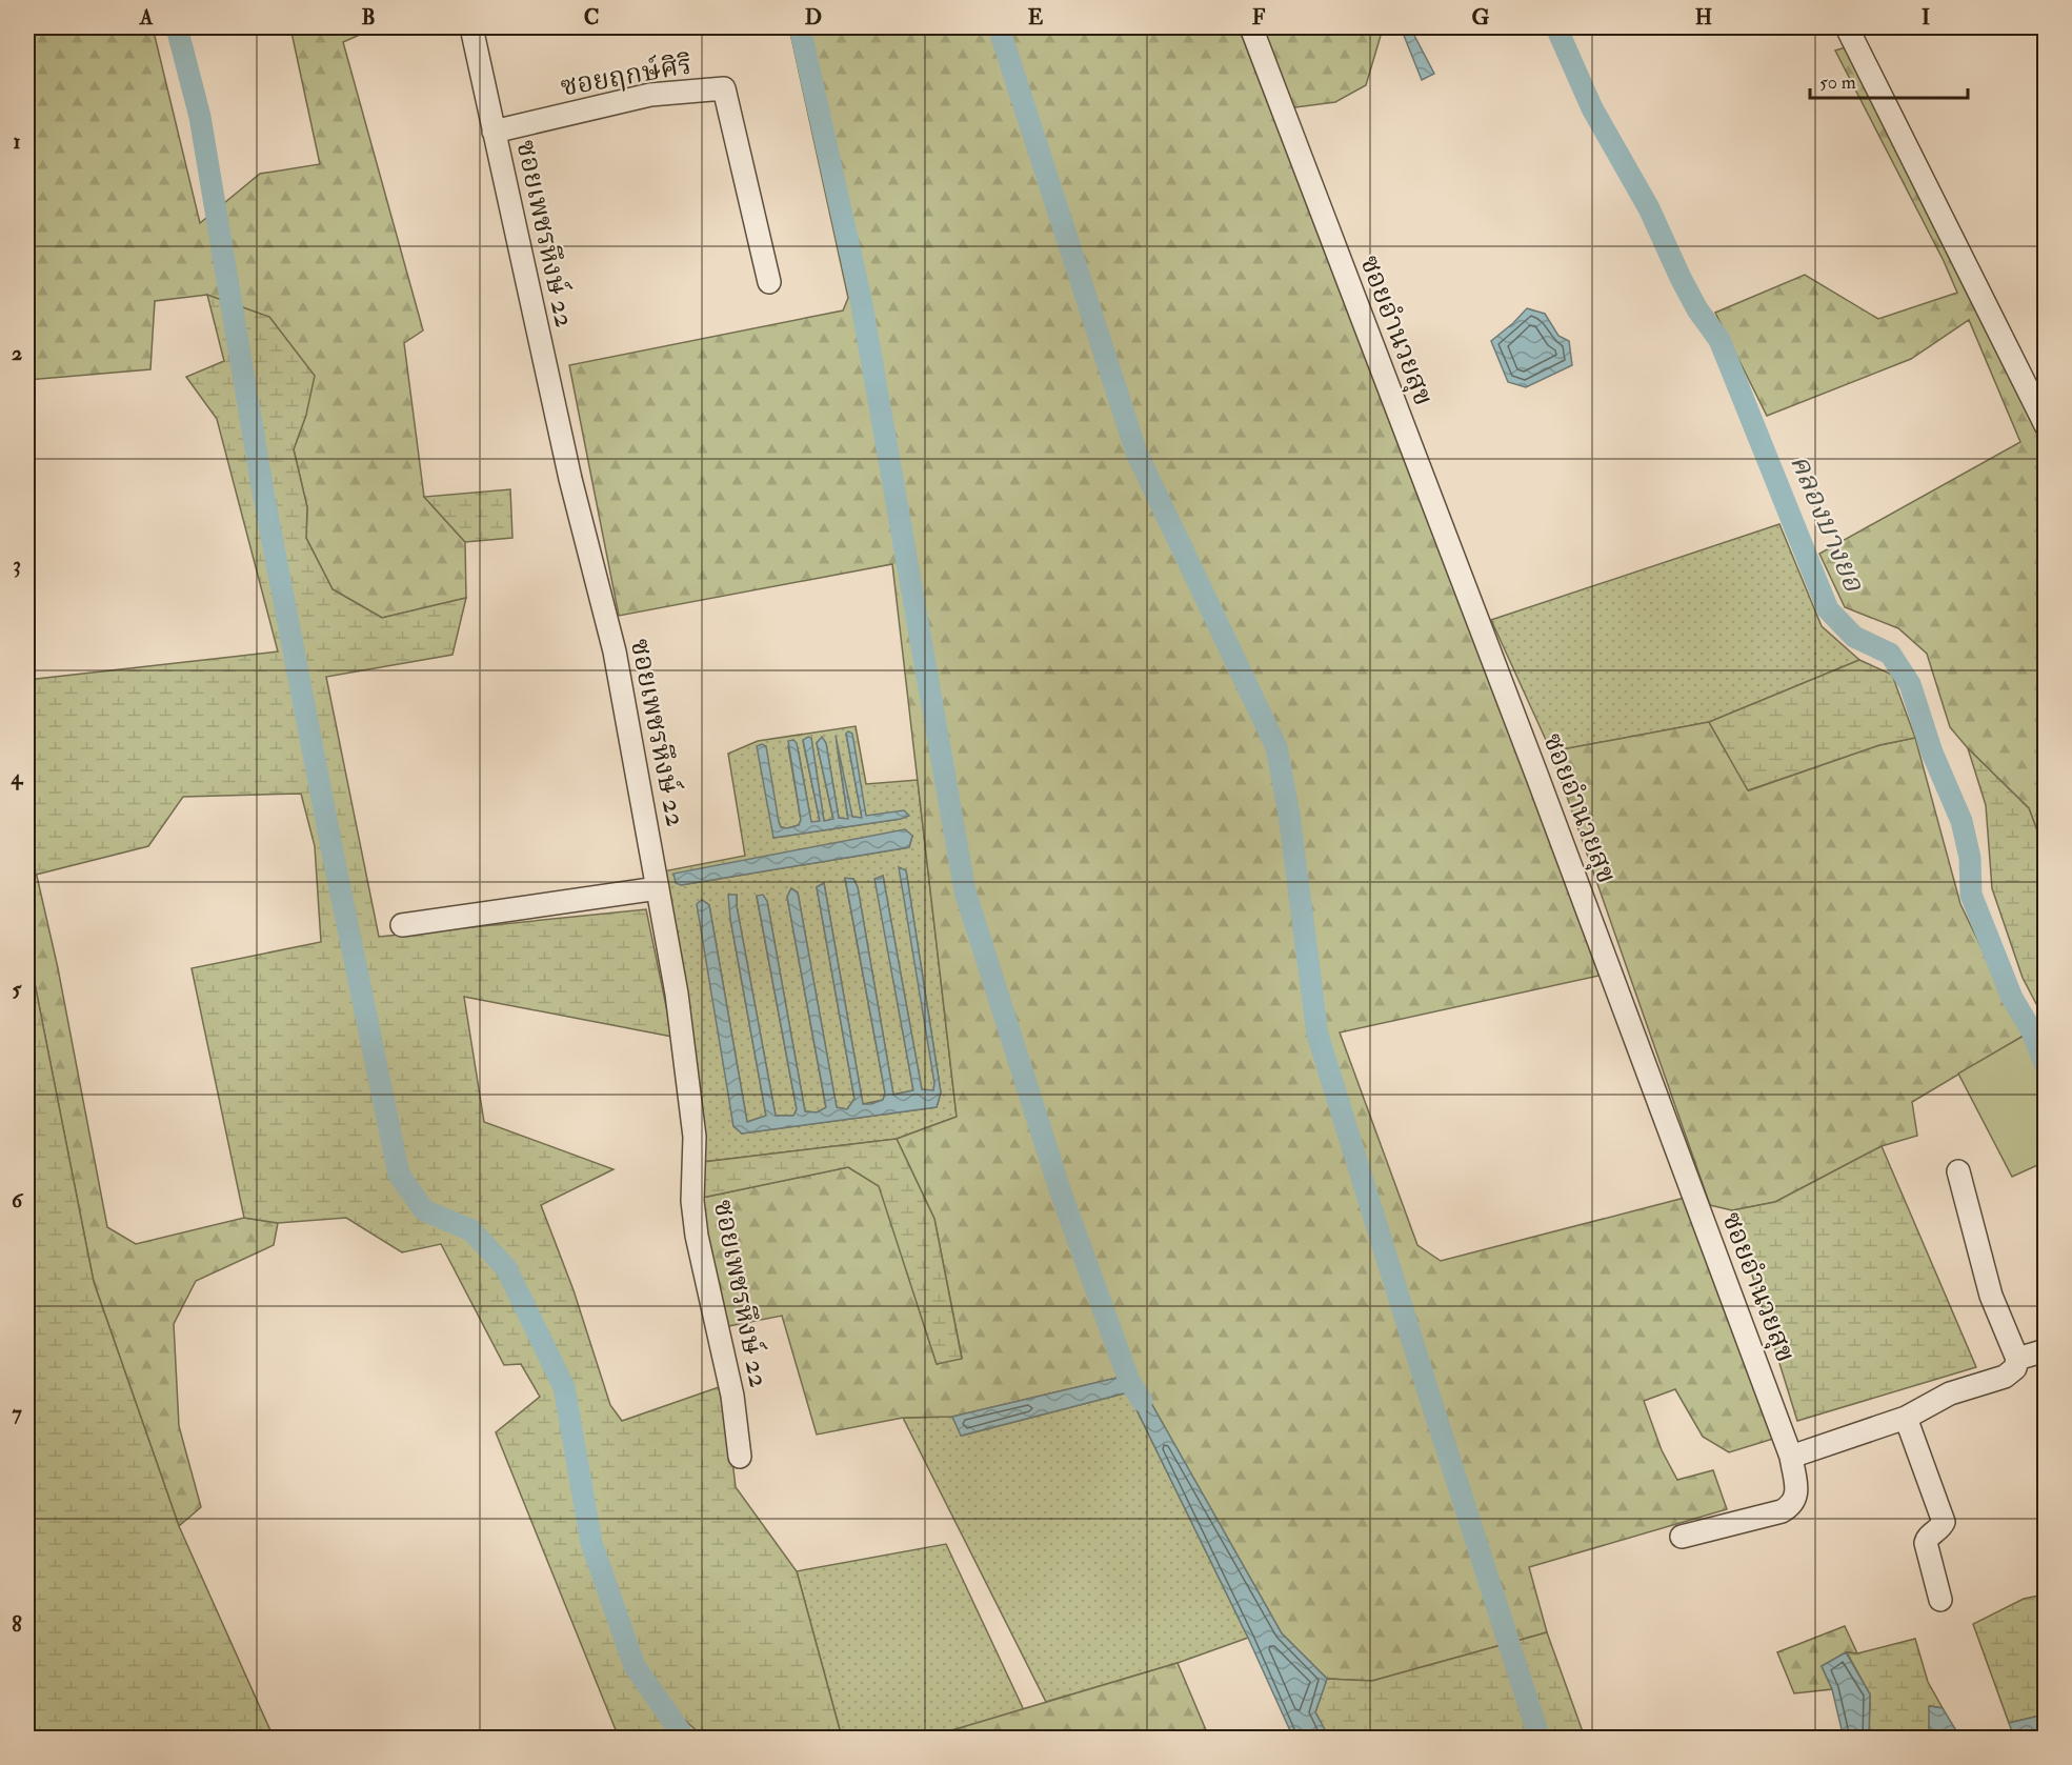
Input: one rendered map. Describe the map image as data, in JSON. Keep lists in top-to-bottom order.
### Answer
{
  "streets": {
    "street": ["ซอยฤกษ์ศิริ", "ซอยเพชรหึงษ์ 22", "ซอยอำนวยสุข"]
  },
  "crossings": [
    ["ซอยฤกษ์ศิริ", "ซอยเพชรหึงษ์ 22"]
  ],
  "water": ["คลองบางยอ"],
  "scale_bar": "50 m",
  "grid": {
    "columns": [
      "A",
      "B",
      "C",
      "D",
      "E",
      "F",
      "G",
      "H",
      "I"
    ],
    "rows": [
      "1",
      "2",
      "3",
      "4",
      "5",
      "6",
      "7",
      "8"
    ]
  }
}
